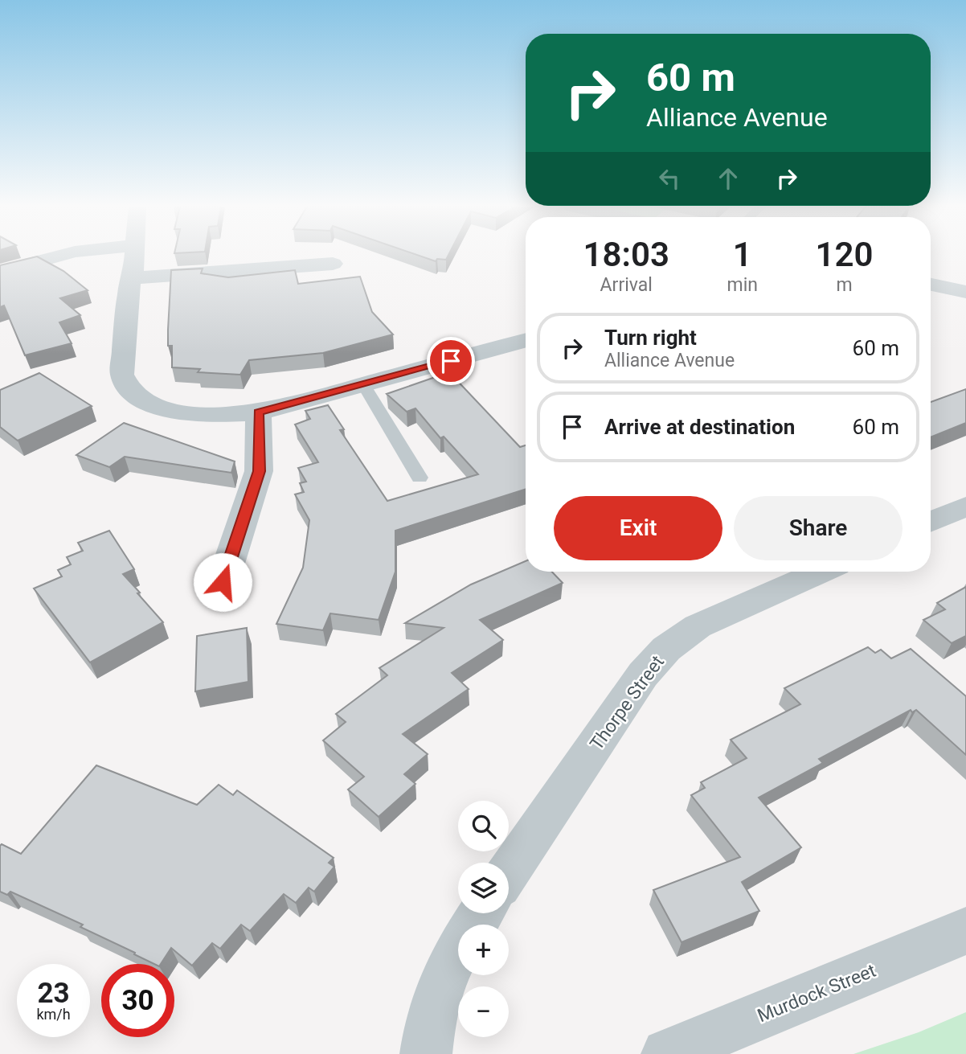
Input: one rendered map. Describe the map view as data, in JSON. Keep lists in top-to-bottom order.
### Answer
{
  "streets": {
    "street": ["Thorpe Street", "Murdock Street"]
  },
  "page": {
    "turn": ["60 m", "Alliance Avenue"],
    "eta": [
      "18:03",
      "Arrival",
      "1",
      "min",
      "120",
      "m"
    ],
    "list": [
      {
        "name": "Turn right",
        "note": "Alliance Avenue",
        "value": "60 m"
      },
      {
        "name": "Arrive at destination",
        "value": "60 m"
      }
    ],
    "buttons": ["Exit", "Share"],
    "map_buttons": ["+", "−"],
    "speed": "23 km/h",
    "limit": "30"
  }
}
